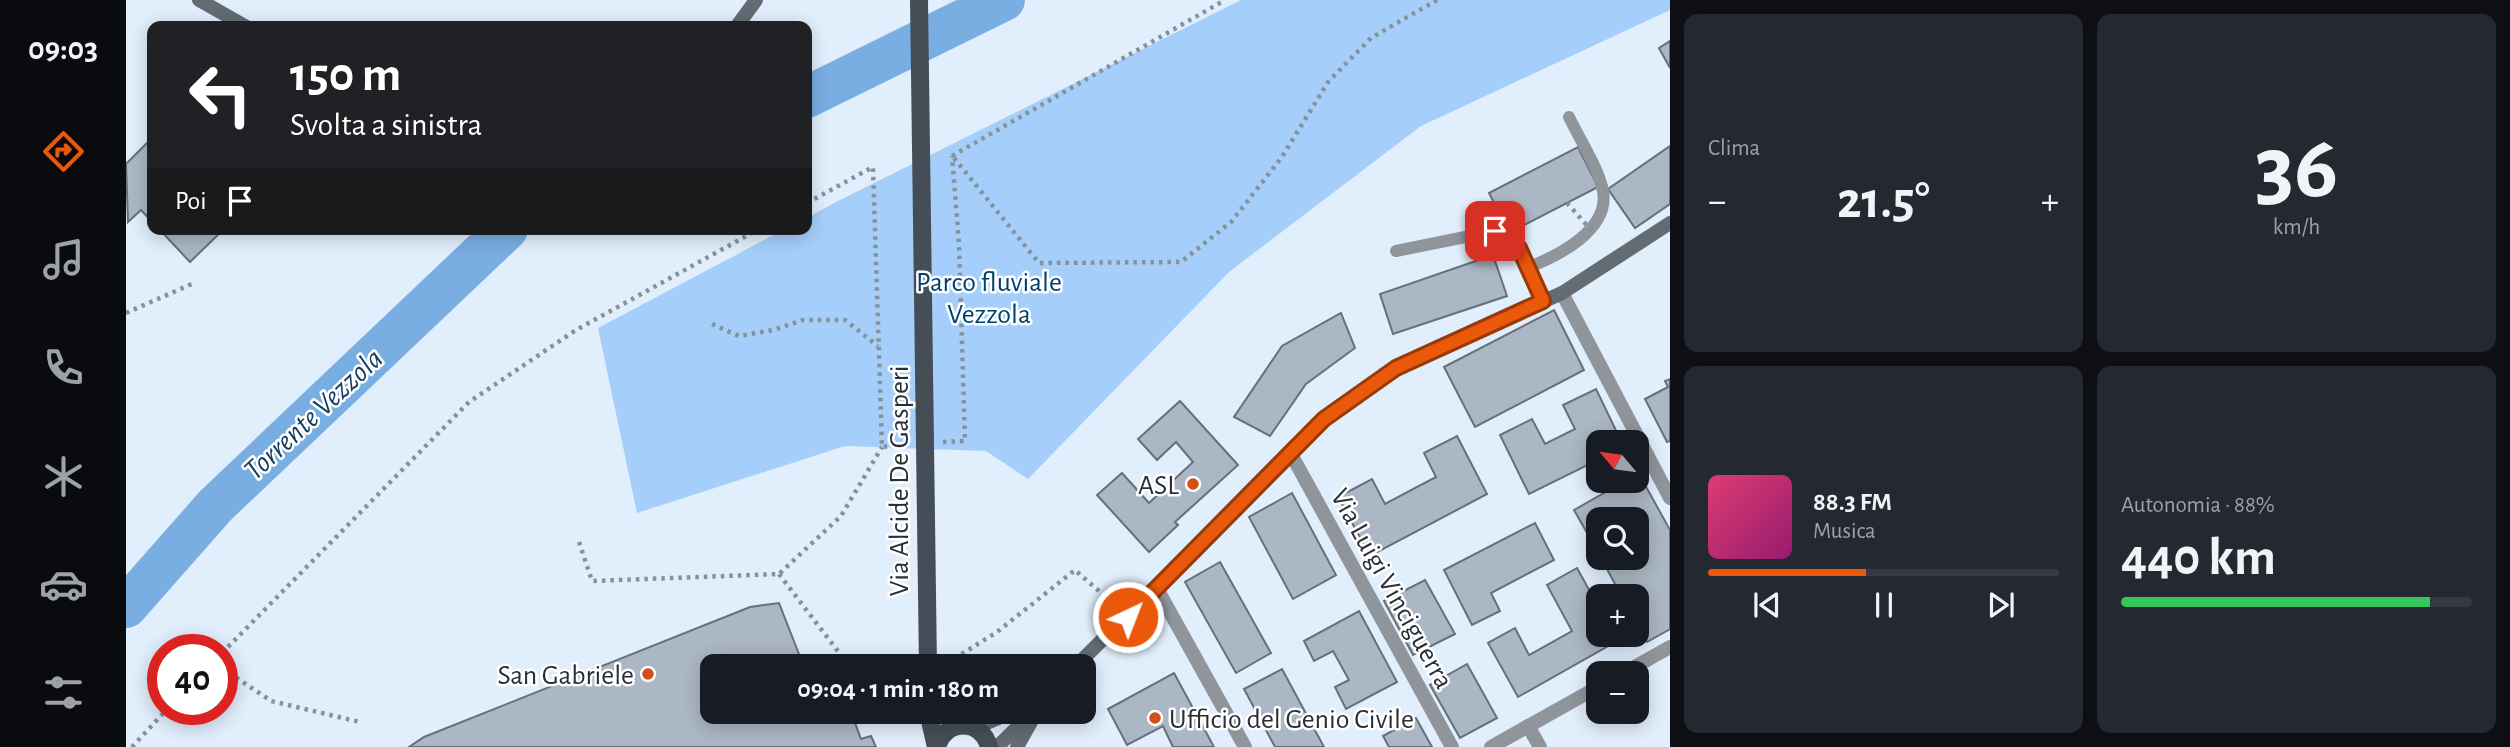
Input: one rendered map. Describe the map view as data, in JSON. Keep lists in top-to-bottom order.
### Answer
{
  "streets": {
    "main road": ["Via Alcide De Gasperi"],
    "street": ["Via Luigi Vinciguerra"]
  },
  "water": ["Torrente Vezzola"],
  "parks": ["Parco fluviale Vezzola"],
  "places": ["ASL", "San Gabriele", "Ufficio del Genio Civile"],
  "north": "top left",
  "page": {
    "tabs": "09:03",
    "tile": [
      "Clima",
      ["36", "km/h"],
      ["Autonomia · 88%", "440 km"]
    ],
    "turn": ["150 m", "Svolta a sinistra"],
    "then": "Poi",
    "heat": ["−", "21.5°", "+"],
    "map_buttons": ["+", "−"],
    "song": ["88.3 FM", "Musica"],
    "limit": "40",
    "trip": "09:04 · 1 min · 180 m"
  }
}
